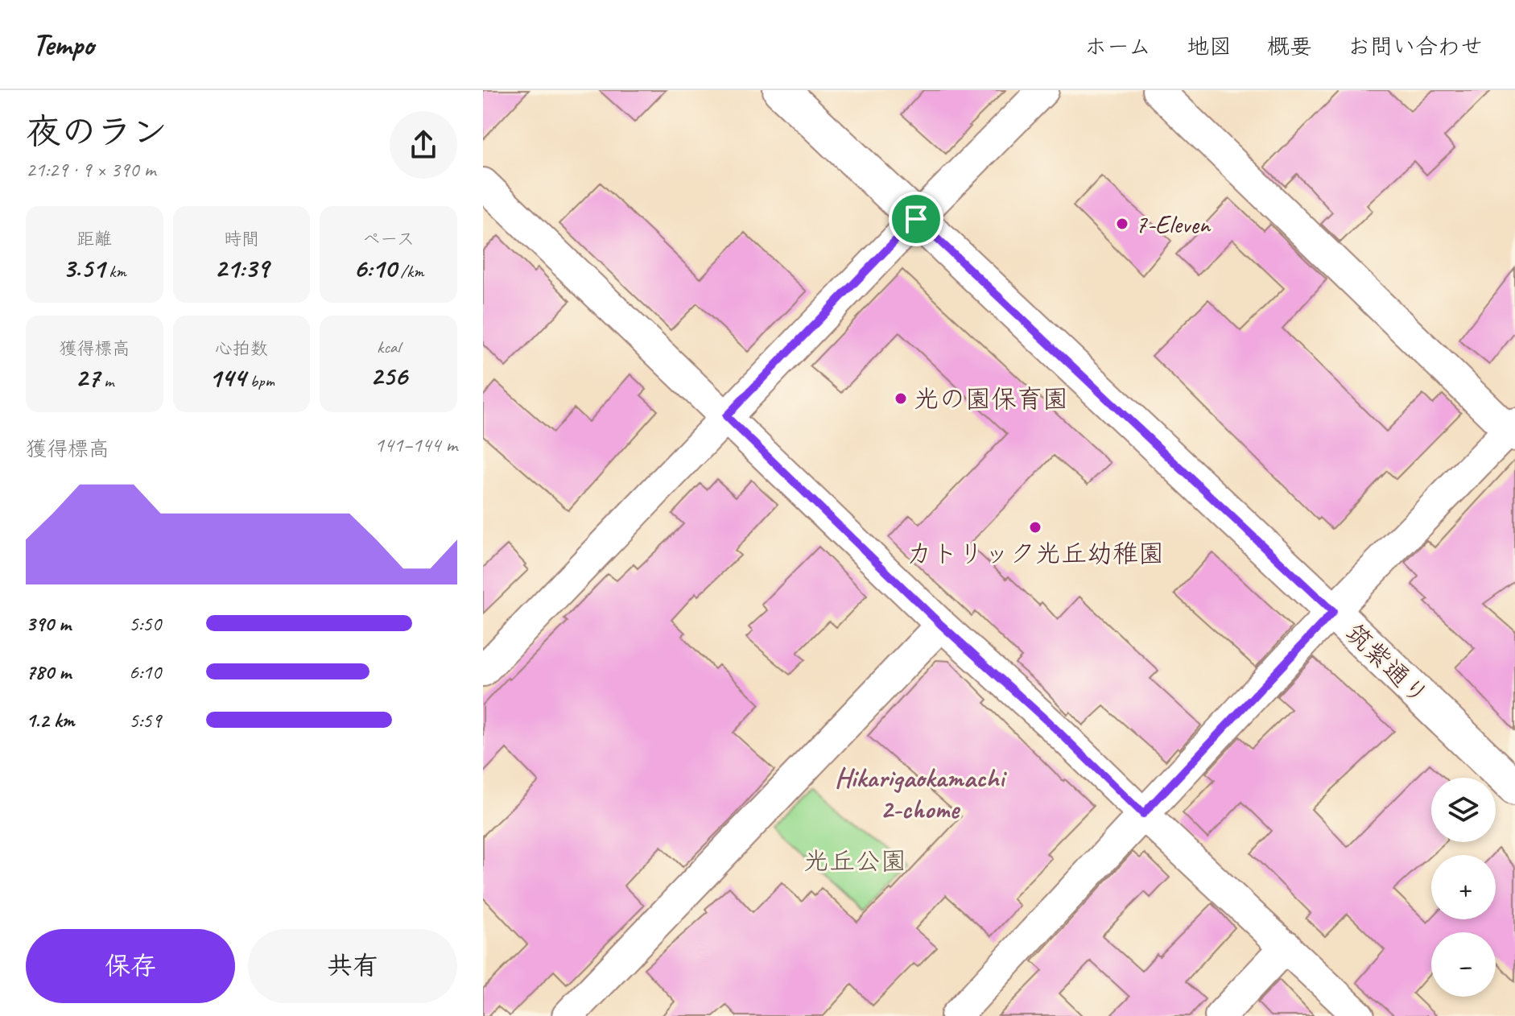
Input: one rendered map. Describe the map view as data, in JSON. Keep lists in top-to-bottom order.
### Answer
{
  "streets": {
    "street": ["筑紫通り"]
  },
  "districts": ["Hikarigaokamachi 2-chome"],
  "parks": ["光丘公園"],
  "places": ["7-Eleven", "光の園保育園", "カトリック光丘幼稚園"],
  "page": {
    "header": "Tempo",
    "nav": [
      "ホーム",
      "地図",
      "概要",
      "お問い合わせ"
    ],
    "heading": ["夜のラン", "21:29 · 9 × 390 m"],
    "stats": [
      ["距離", "3.51 km"],
      ["時間", "21:39"],
      ["ペース", "6:10 /km"],
      ["獲得標高", "27 m"],
      ["心拍数", "144 bpm"],
      ["kcal", "256"]
    ],
    "chart": ["獲得標高", "141–144 m"],
    "list": [
      {
        "name": "390 m",
        "note": "5:50"
      },
      {
        "name": "780 m",
        "note": "6:10"
      },
      {
        "name": "1.2 km",
        "note": "5:59"
      }
    ],
    "map_buttons": ["+", "−"],
    "buttons": ["保存", "共有"]
  }
}
